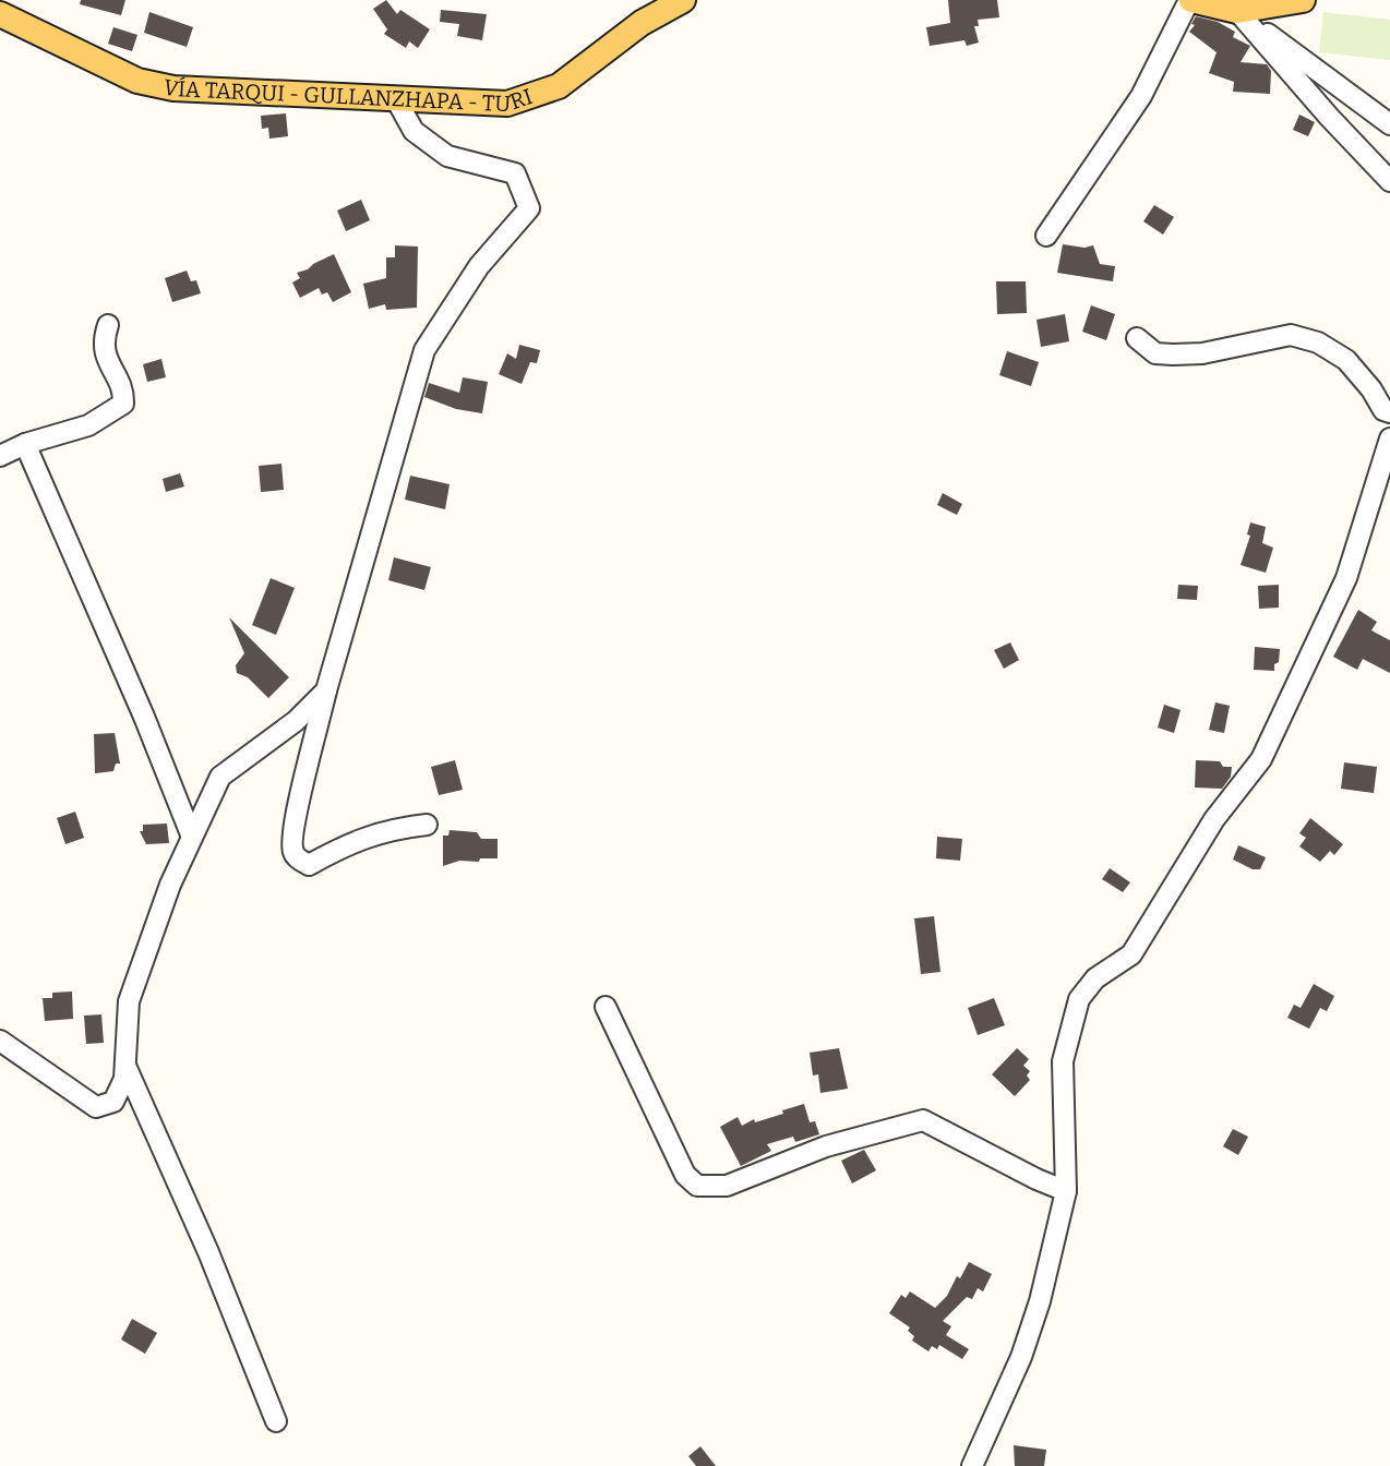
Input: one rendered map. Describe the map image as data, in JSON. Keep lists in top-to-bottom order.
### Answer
{
  "streets": {
    "main road": ["VÍA TARQUI - GULLANZHAPA - TURI"]
  }
}
